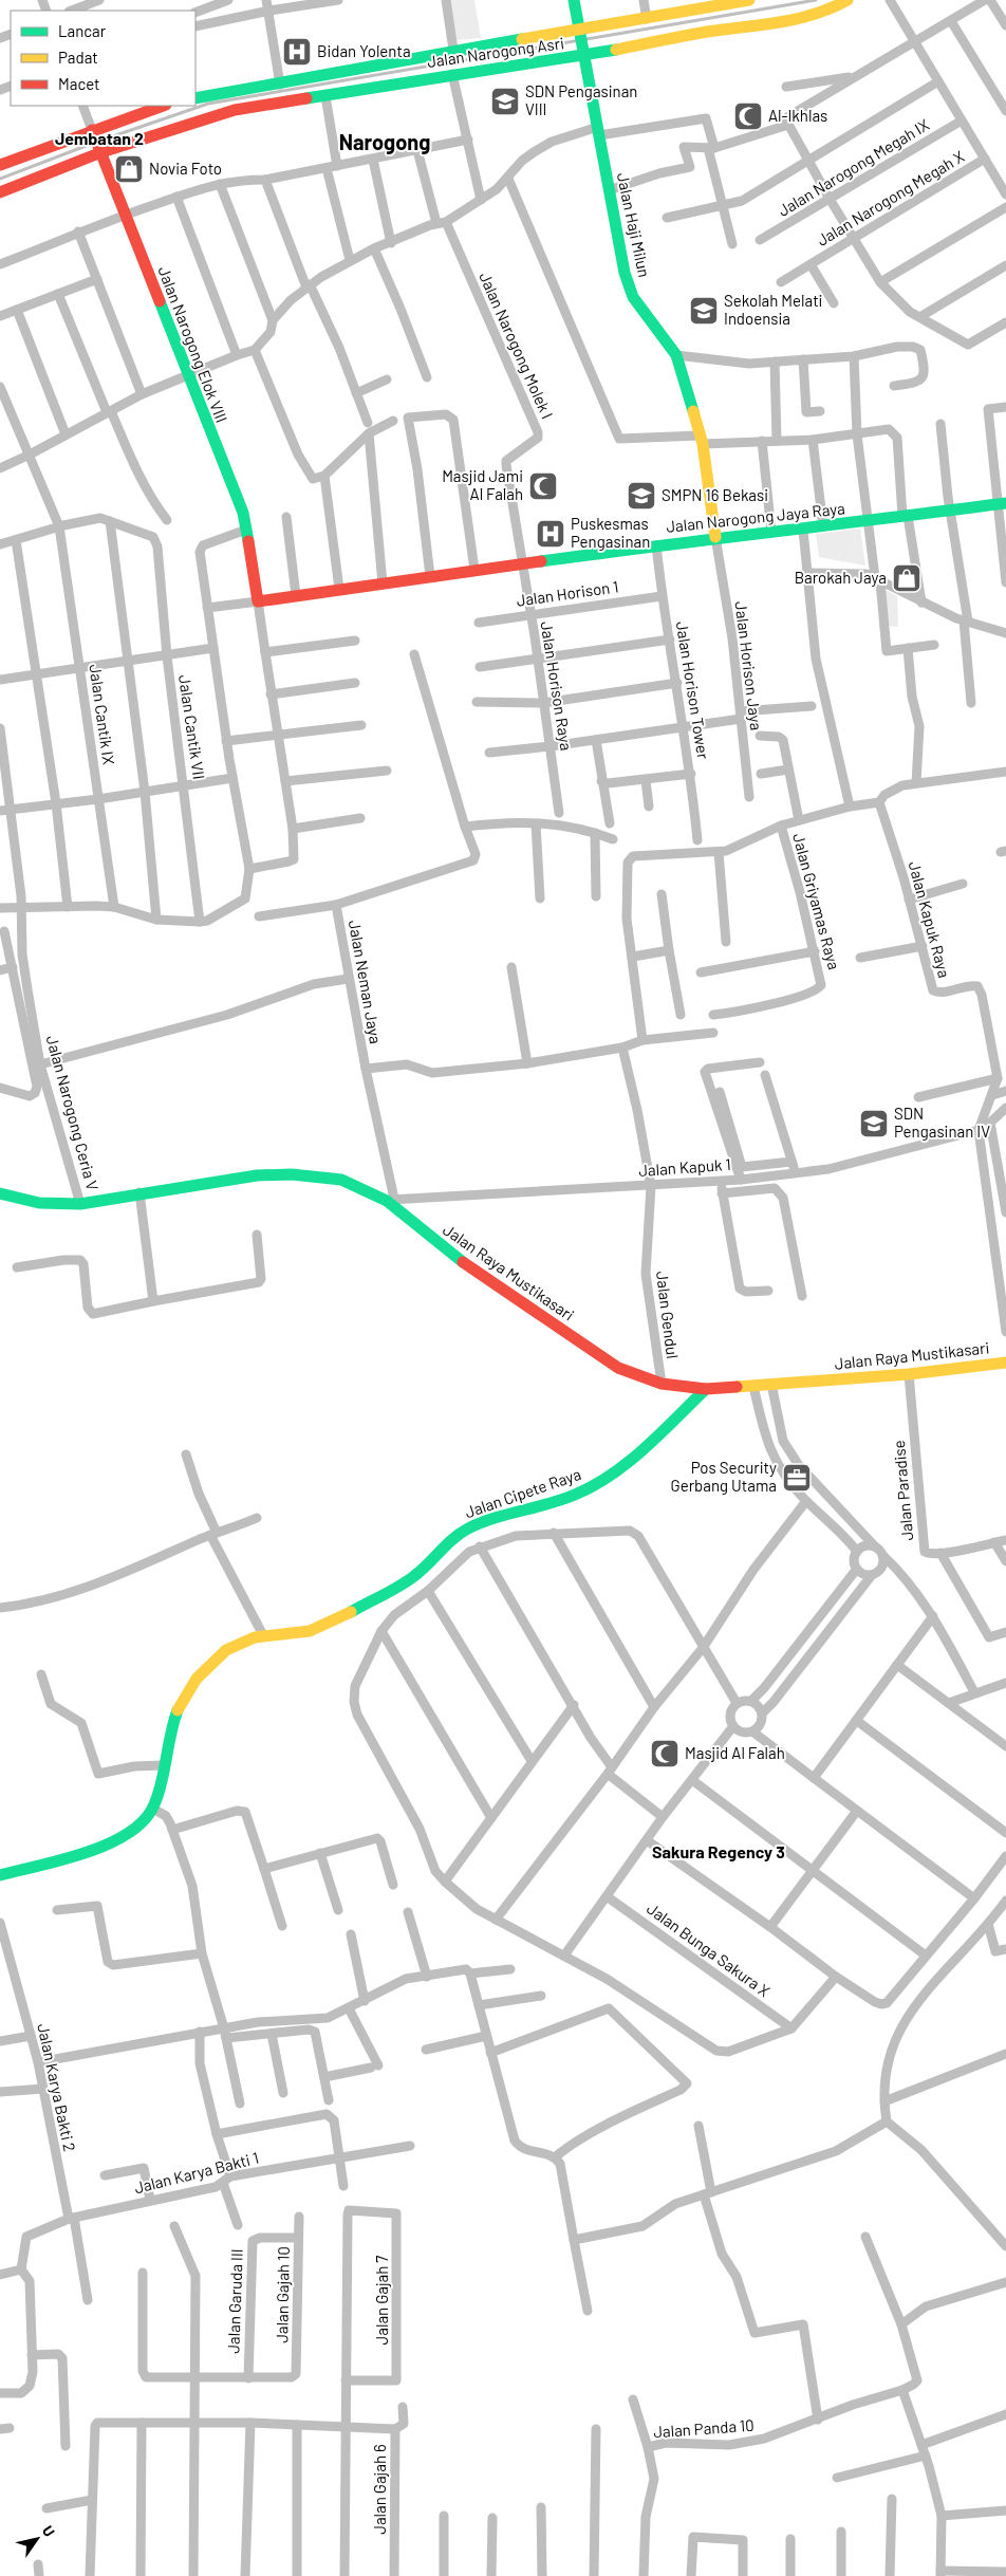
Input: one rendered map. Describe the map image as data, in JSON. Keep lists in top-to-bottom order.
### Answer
{
  "streets": {
    "street": [
      "Jalan Narogong Asri",
      "Jalan Narogong Megah IX",
      "Jalan Narogong Megah X",
      "Jalan Haji Milun",
      "Jalan Narogong Elok VIII",
      "Jalan Narogong Molek I",
      "Jalan Narogong Jaya Raya",
      "Jalan Horison 1",
      "Jalan Horison Jaya",
      "Jalan Horison Raya",
      "Jalan Horison Tower",
      "Jalan Cantik IX",
      "Jalan Cantik VII",
      "Jalan Griyamas Raya",
      "Jalan Kapuk Raya",
      "Jalan Neman Jaya",
      "Jalan Narogong Ceria V",
      "Jalan Kapuk 1",
      "Jalan Raya Mustikasari",
      "Jalan Gendul",
      "Jalan Paradise",
      "Jalan Cipete Raya",
      "Jalan Bunga Sakura X",
      "Jalan Karya Bakti 2",
      "Jalan Karya Bakti 1",
      "Jalan Gajah 10",
      "Jalan Gajah 7",
      "Jalan Garuda III",
      "Jalan Panda 10",
      "Jalan Gajah 6"
    ]
  },
  "crossings": [
    ["Jalan Narogong Asri", "Jalan Haji Milun"],
    ["Jalan Narogong Asri", "Jalan Narogong Elok VIII"],
    ["Jalan Haji Milun", "Jalan Narogong Jaya Raya"],
    ["Jalan Haji Milun", "Jalan Horison Jaya"],
    ["Jalan Narogong Elok VIII", "Jalan Narogong Jaya Raya"],
    ["Jalan Narogong Molek I", "Jalan Narogong Jaya Raya"],
    ["Jalan Narogong Molek I", "Jalan Horison Raya"],
    ["Jalan Narogong Jaya Raya", "Jalan Horison Jaya"],
    ["Jalan Narogong Jaya Raya", "Jalan Horison Raya"],
    ["Jalan Narogong Jaya Raya", "Jalan Horison Tower"],
    ["Jalan Horison 1", "Jalan Horison Raya"],
    ["Jalan Horison 1", "Jalan Horison Tower"],
    ["Jalan Kapuk Raya", "Jalan Kapuk 1"],
    ["Jalan Neman Jaya", "Jalan Kapuk 1"],
    ["Jalan Neman Jaya", "Jalan Raya Mustikasari"],
    ["Jalan Narogong Ceria V", "Jalan Raya Mustikasari"],
    ["Jalan Kapuk 1", "Jalan Raya Mustikasari"],
    ["Jalan Kapuk 1", "Jalan Gendul"],
    ["Jalan Raya Mustikasari", "Jalan Gendul"],
    ["Jalan Raya Mustikasari", "Jalan Paradise"],
    ["Jalan Raya Mustikasari", "Jalan Cipete Raya"],
    ["Jalan Karya Bakti 2", "Jalan Karya Bakti 1"],
    ["Jalan Gajah 10", "Jalan Garuda III"]
  ],
  "districts": ["Jembatan 2", "Narogong", "Sakura Regency 3"],
  "places": {
    "hospital": ["Bidan Yolenta", "Puskesmas Pengasinan"],
    "school or university": [
      "SDN Pengasinan VIII",
      "Sekolah Melati Indoensia",
      "SMPN 16 Bekasi",
      "SDN Pengasinan IV"
    ],
    "mosque": ["Al-Ikhlas", "Masjid Jami Al Falah", "Masjid Al Falah"],
    "shop": ["Novia Foto", "Barokah Jaya"],
    "office": ["Pos Security Gerbang Utama"]
  },
  "legend": ["Lancar", "Padat", "Macet"],
  "north": "top right"
}
